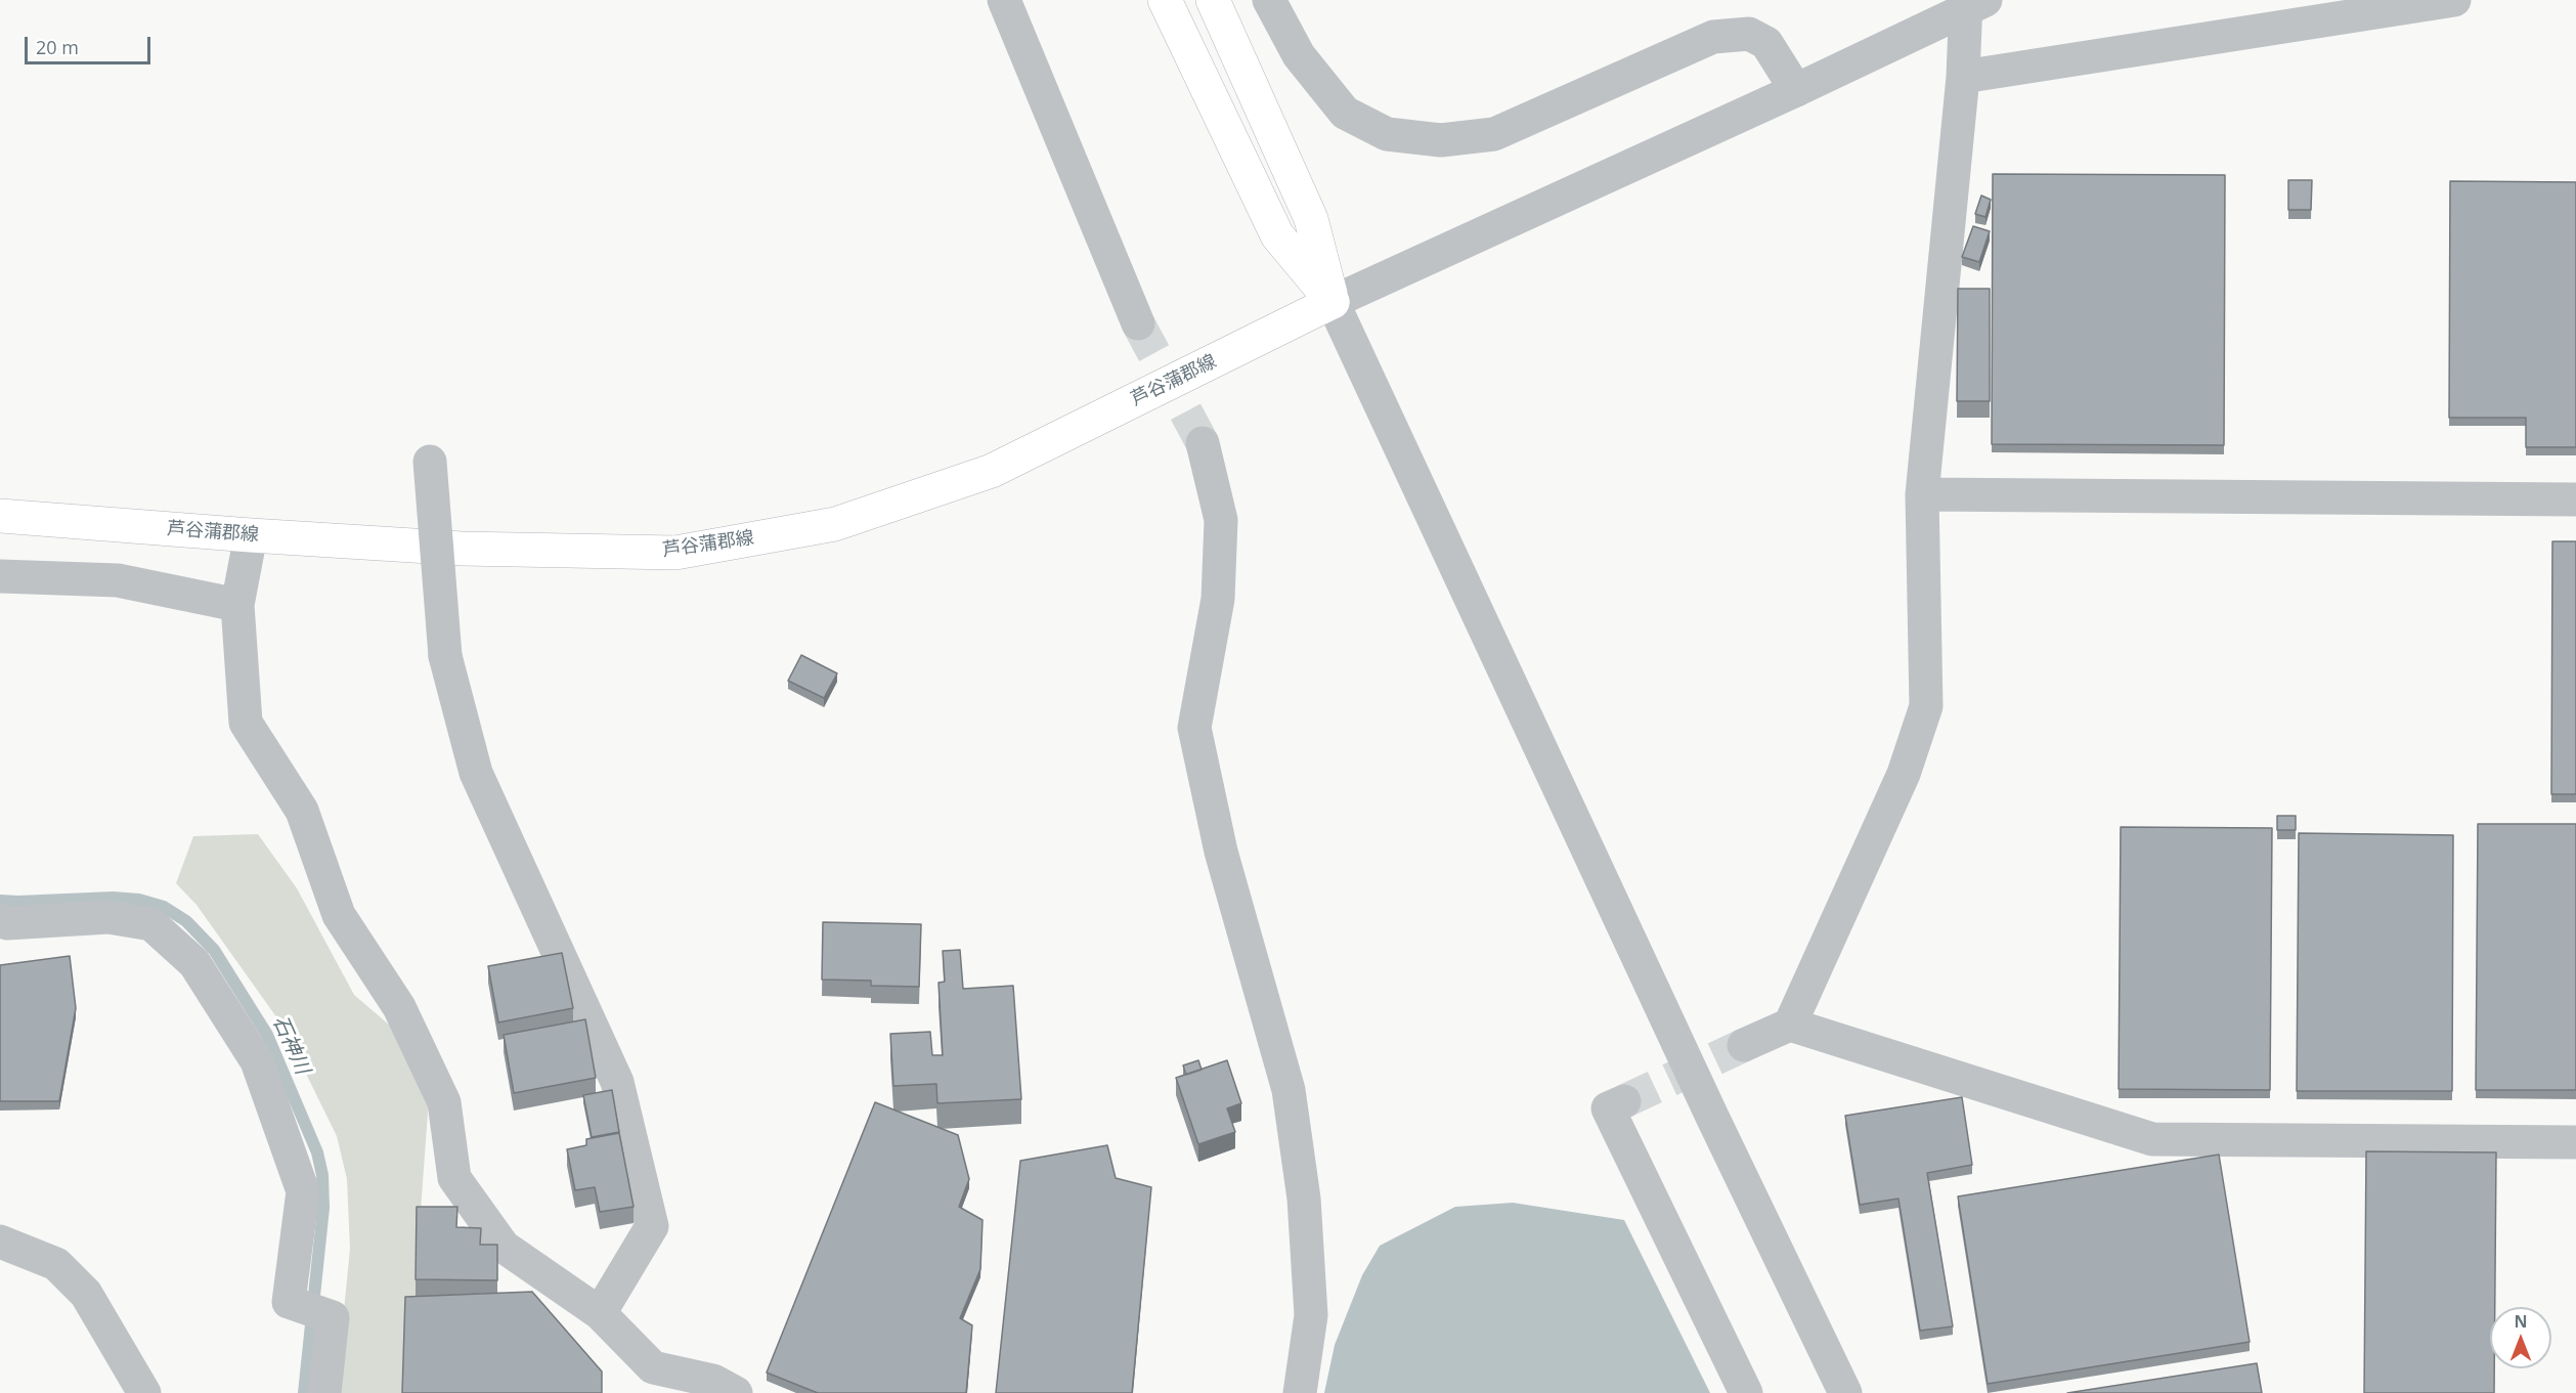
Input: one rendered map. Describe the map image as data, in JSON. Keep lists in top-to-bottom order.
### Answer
{
  "streets": {
    "main road": ["芦谷蒲郡線"]
  },
  "water": ["石神川"],
  "scale_bar": "20 m",
  "north": "top"
}
